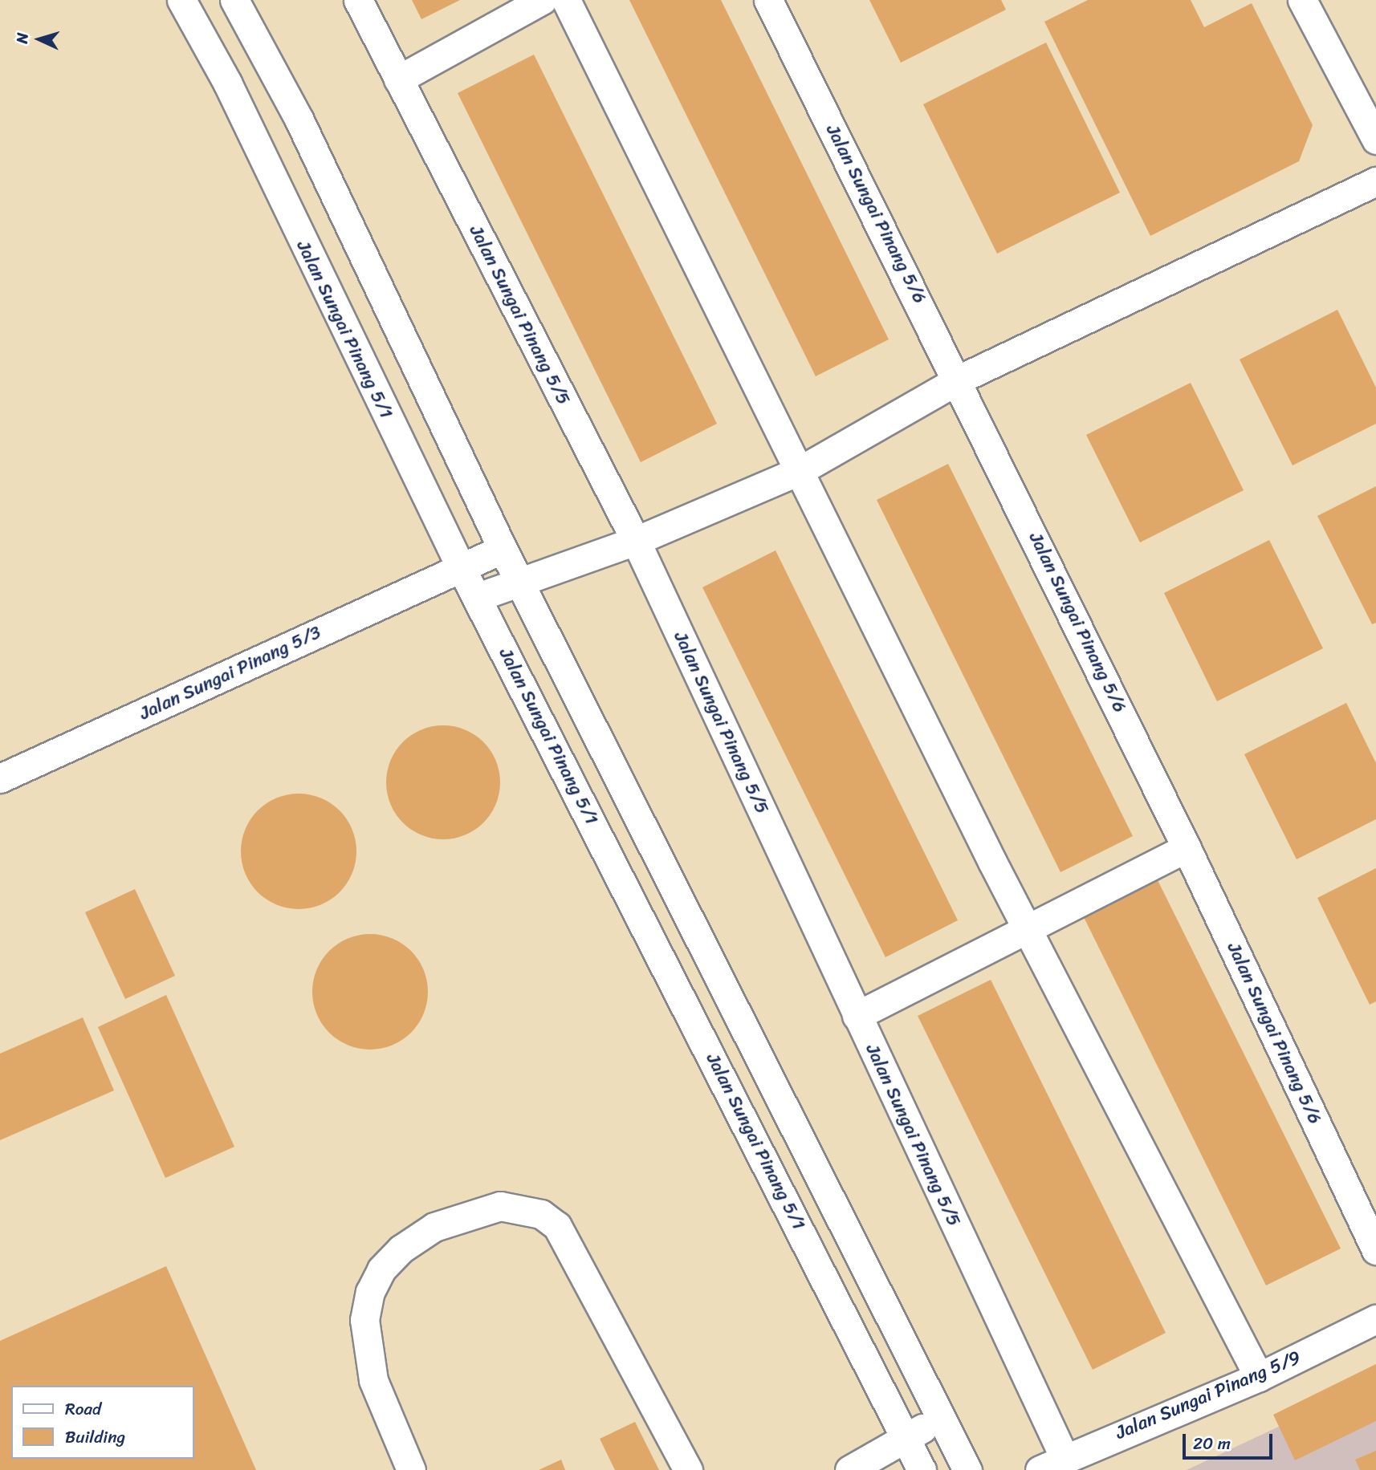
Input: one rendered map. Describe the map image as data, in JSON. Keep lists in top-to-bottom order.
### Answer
{
  "streets": {
    "street": [
      "Jalan Sungai Pinang 5/6",
      "Jalan Sungai Pinang 5/5",
      "Jalan Sungai Pinang 5/1",
      "Jalan Sungai Pinang 5/3",
      "Jalan Sungai Pinang 5/9"
    ]
  },
  "crossings": [
    ["Jalan Sungai Pinang 5/5", "Jalan Sungai Pinang 5/9"],
    ["Jalan Sungai Pinang 5/1", "Jalan Sungai Pinang 5/3"]
  ],
  "legend": ["Road", "Building"],
  "scale_bar": "20 m",
  "north": "left"
}
